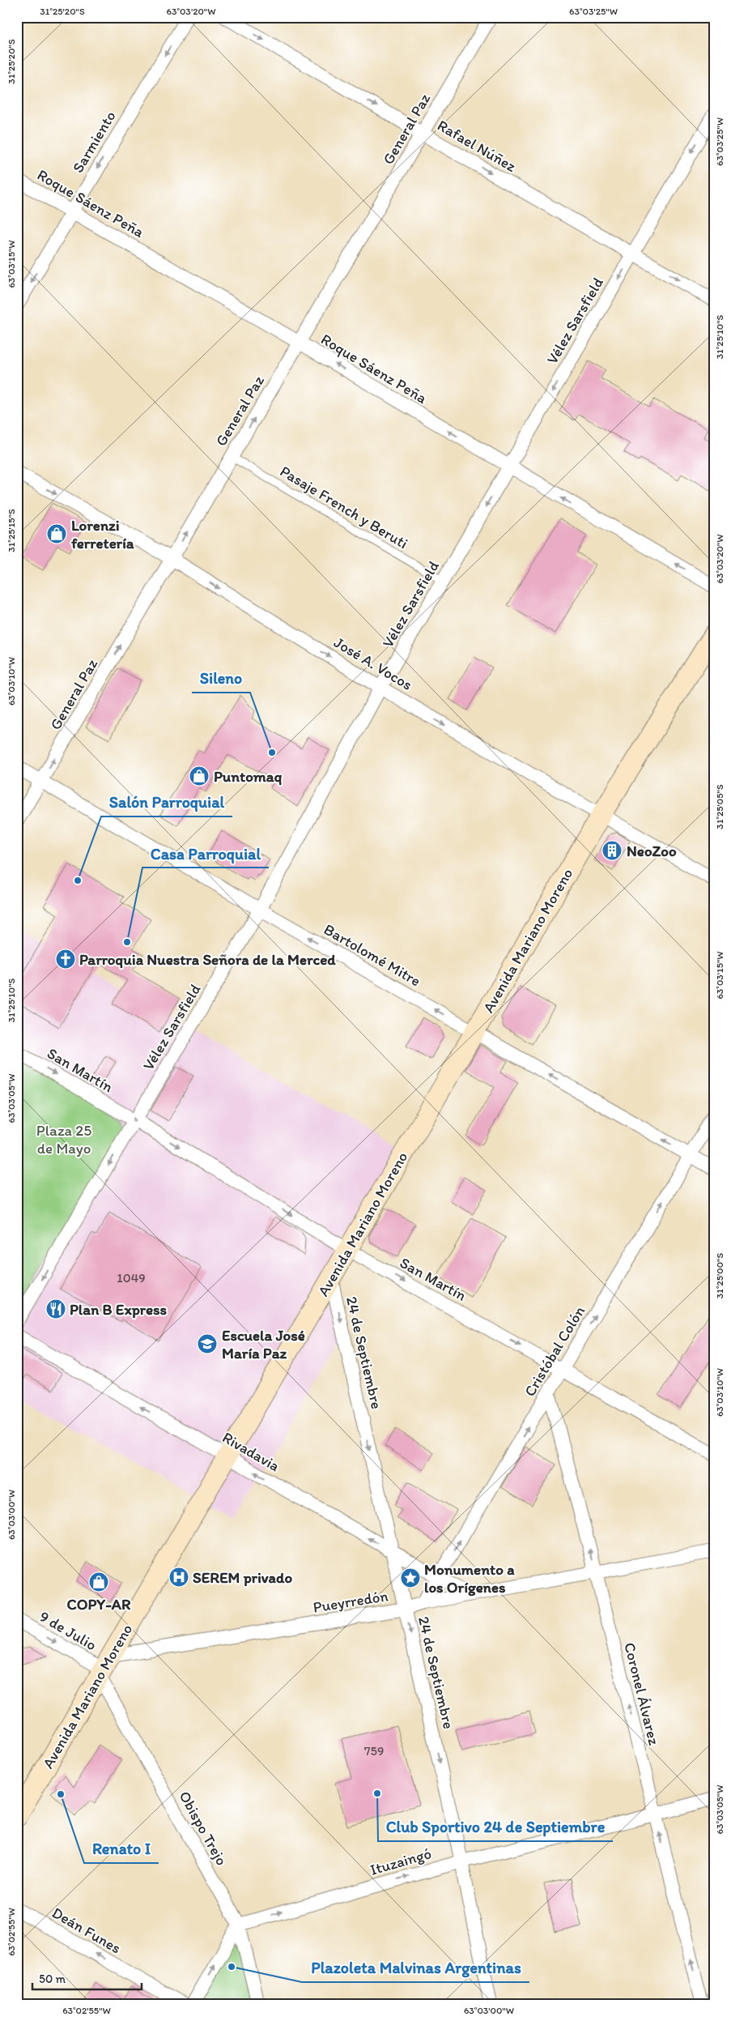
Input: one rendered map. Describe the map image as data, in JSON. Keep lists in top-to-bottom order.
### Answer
{
  "streets": {
    "main road": ["Avenida Mariano Moreno"],
    "street": [
      "General Paz",
      "Sarmiento",
      "Rafael Núñez",
      "Roque Sáenz Peña",
      "Vélez Sarsfield",
      "José A. Vocos",
      "Bartolomé Mitre",
      "San Martín",
      "Cristóbal Colón",
      "24 de Septiembre",
      "Rivadavia",
      "Pueyrredón",
      "9 de Julio",
      "Coronel Álvarez",
      "Obispo Trejo",
      "Ituzaingó",
      "Deán Funes"
    ],
    "lane": ["Pasaje French y Beruti"]
  },
  "crossings": [
    ["General Paz", "Rafael Núñez"],
    ["General Paz", "Roque Sáenz Peña"],
    ["General Paz", "Pasaje French y Beruti"],
    ["General Paz", "José A. Vocos"],
    ["General Paz", "Bartolomé Mitre"],
    ["Sarmiento", "Roque Sáenz Peña"],
    ["Rafael Núñez", "Vélez Sarsfield"],
    ["Roque Sáenz Peña", "Vélez Sarsfield"],
    ["Vélez Sarsfield", "Pasaje French y Beruti"],
    ["Vélez Sarsfield", "José A. Vocos"],
    ["Vélez Sarsfield", "Bartolomé Mitre"],
    ["Vélez Sarsfield", "San Martín"],
    ["José A. Vocos", "Avenida Mariano Moreno"],
    ["Avenida Mariano Moreno", "Bartolomé Mitre"],
    ["Avenida Mariano Moreno", "San Martín"],
    ["Avenida Mariano Moreno", "24 de Septiembre"],
    ["Avenida Mariano Moreno", "Rivadavia"],
    ["Avenida Mariano Moreno", "Pueyrredón"],
    ["Avenida Mariano Moreno", "9 de Julio"],
    ["Avenida Mariano Moreno", "Obispo Trejo"],
    ["Bartolomé Mitre", "Cristóbal Colón"],
    ["San Martín", "Cristóbal Colón"],
    ["Cristóbal Colón", "Rivadavia"],
    ["Cristóbal Colón", "Pueyrredón"],
    ["Cristóbal Colón", "Coronel Álvarez"],
    ["24 de Septiembre", "Rivadavia"],
    ["24 de Septiembre", "Pueyrredón"],
    ["24 de Septiembre", "Ituzaingó"],
    ["Rivadavia", "Pueyrredón"],
    ["Pueyrredón", "9 de Julio"],
    ["Pueyrredón", "Coronel Álvarez"],
    ["Pueyrredón", "Obispo Trejo"],
    ["9 de Julio", "Obispo Trejo"],
    ["Coronel Álvarez", "Ituzaingó"],
    ["Obispo Trejo", "Ituzaingó"]
  ],
  "one_way": [
    "General Paz",
    "Sarmiento",
    "Rafael Núñez",
    "Roque Sáenz Peña",
    "Vélez Sarsfield",
    "José A. Vocos",
    "Bartolomé Mitre",
    "San Martín",
    "Cristóbal Colón",
    "24 de Septiembre",
    "Rivadavia",
    "9 de Julio",
    "Coronel Álvarez",
    "Ituzaingó",
    "Deán Funes"
  ],
  "parks": ["Plaza 25 de Mayo"],
  "places": {
    "shop": ["Lorenzi ferretería", "Puntomaq", "COPY-AR"],
    "other": [
      "Sileno",
      "Salón Parroquial",
      "Casa Parroquial",
      "Club Sportivo 24 de Septiembre",
      "Renato I",
      "Plazoleta Malvinas Argentinas"
    ],
    "building": ["NeoZoo"],
    "church": ["Parroquia Nuestra Señora de la Merced"],
    "restaurant": ["Plan B Express"],
    "school or university": ["Escuela José María Paz"],
    "hospital": ["SEREM privado"],
    "place": ["Monumento a los Orígenes"]
  },
  "house_numbers": ["1049", "759"],
  "scale_bar": "50 m",
  "coordinates": [
    "31°25'20\"S",
    "63°03'20\"W",
    "63°03'25\"W",
    "63°03'15\"W",
    "31°25'10\"S",
    "31°25'15\"S",
    "63°03'10\"W",
    "31°25'05\"S",
    "63°03'05\"W",
    "31°25'00\"S",
    "63°03'00\"W",
    "63°02'55\"W"
  ]
}
